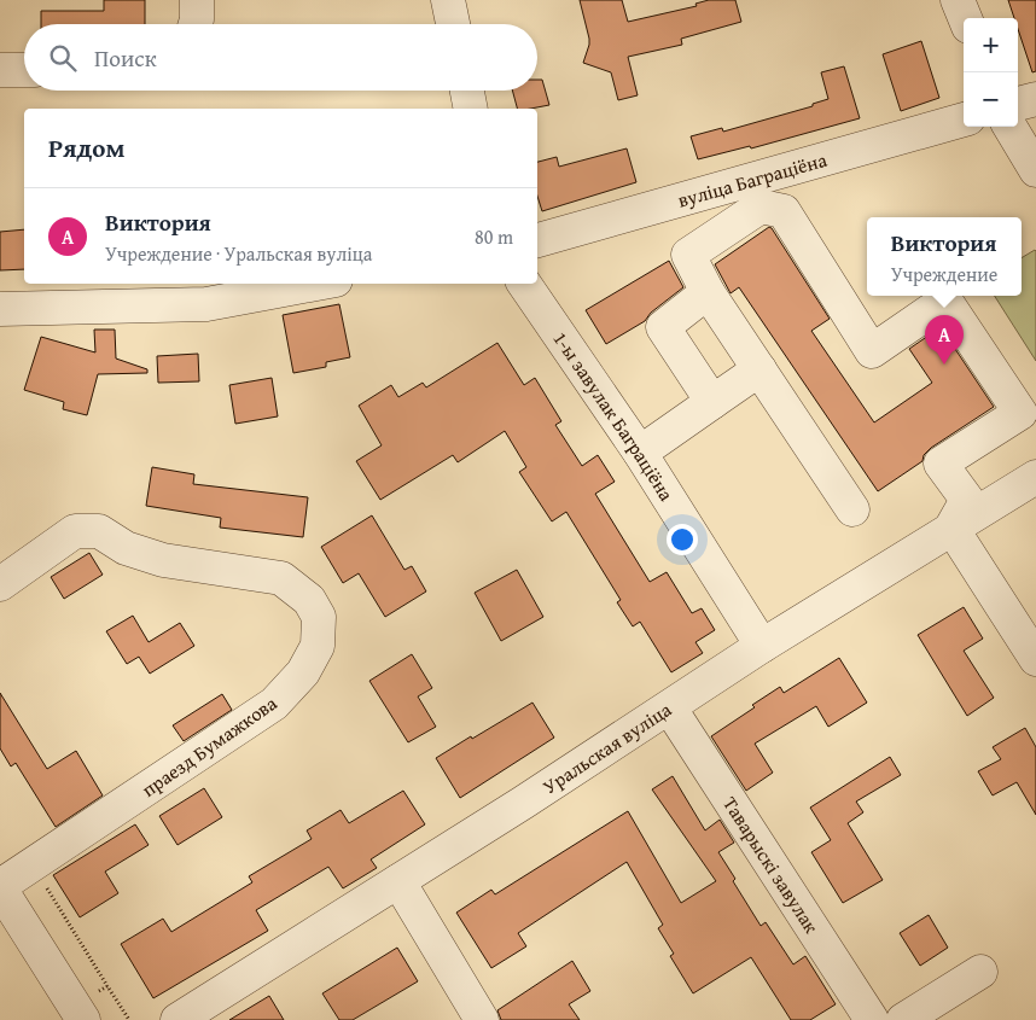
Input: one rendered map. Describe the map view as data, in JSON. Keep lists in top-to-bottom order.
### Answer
{
  "streets": {
    "street": [
      "вуліца Баграціёна",
      "1-ы завулак Баграціёна",
      "праезд Бумажкова",
      "Уральская вуліца",
      "Таварыскі завулак"
    ]
  },
  "crossings": [
    ["1-ы завулак Баграціёна", "Уральская вуліца"],
    ["Уральская вуліца", "Таварыскі завулак"]
  ],
  "page": {
    "map_buttons": ["+", "−"],
    "search": "Поиск",
    "heading": "Рядом",
    "list": [
      {
        "mark": "A",
        "name": "Виктория",
        "note": "Учреждение · Уральская вуліца",
        "value": "80 m"
      }
    ],
    "popup": ["Виктория", "Учреждение"],
    "pins": "A"
  }
}
